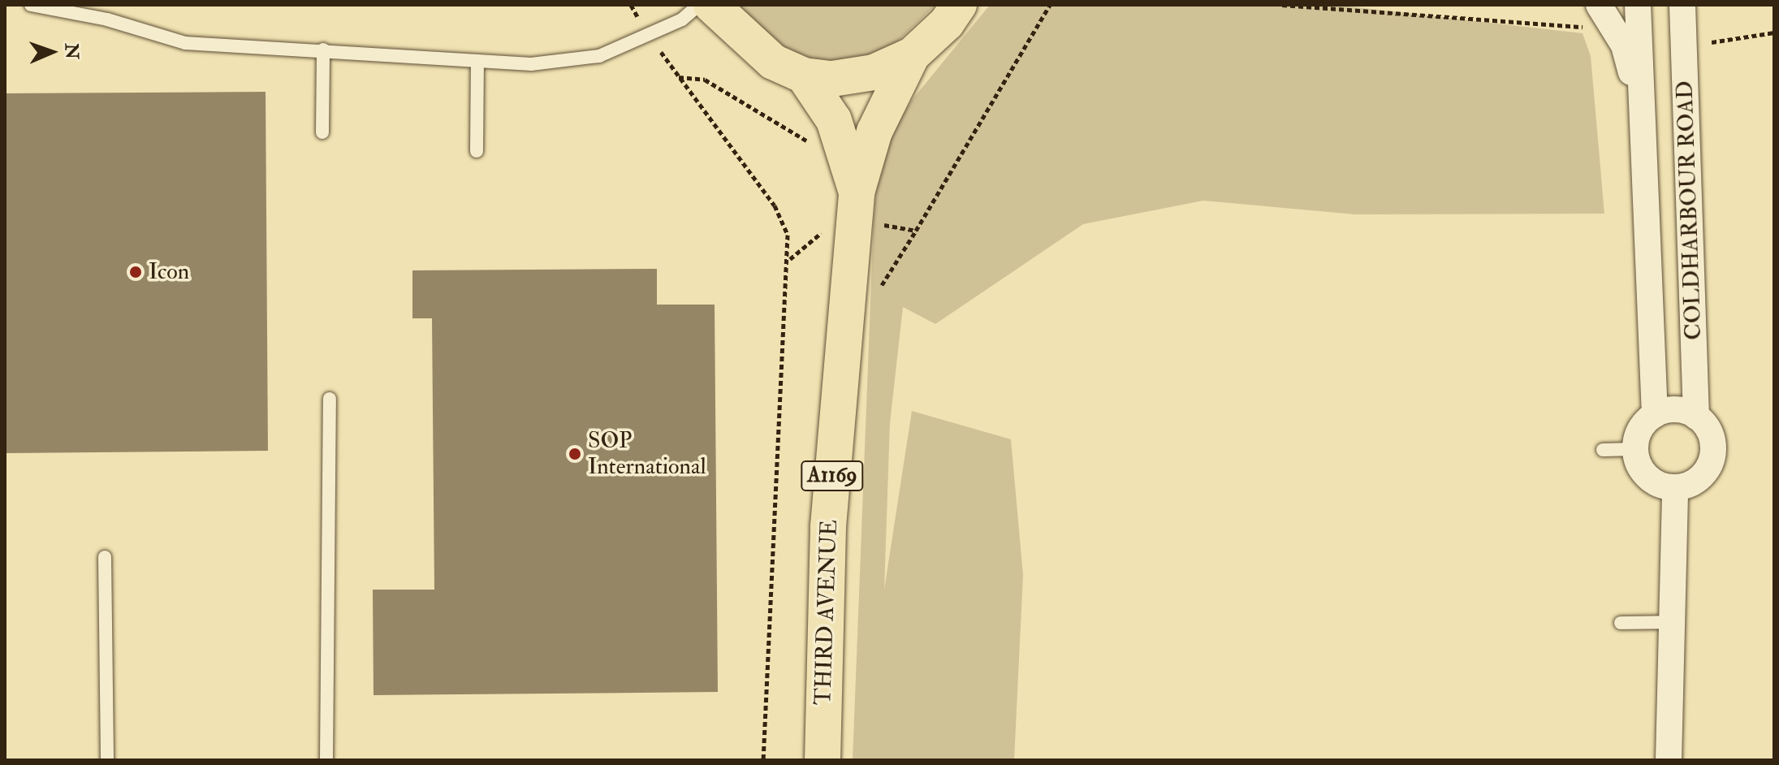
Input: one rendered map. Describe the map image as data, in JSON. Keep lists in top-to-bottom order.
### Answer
{
  "streets": {
    "main road": ["A1169", "THIRD AVENUE"],
    "street": ["COLDHARBOUR ROAD"]
  },
  "places": ["Icon", "SOP International"],
  "north": "right"
}
